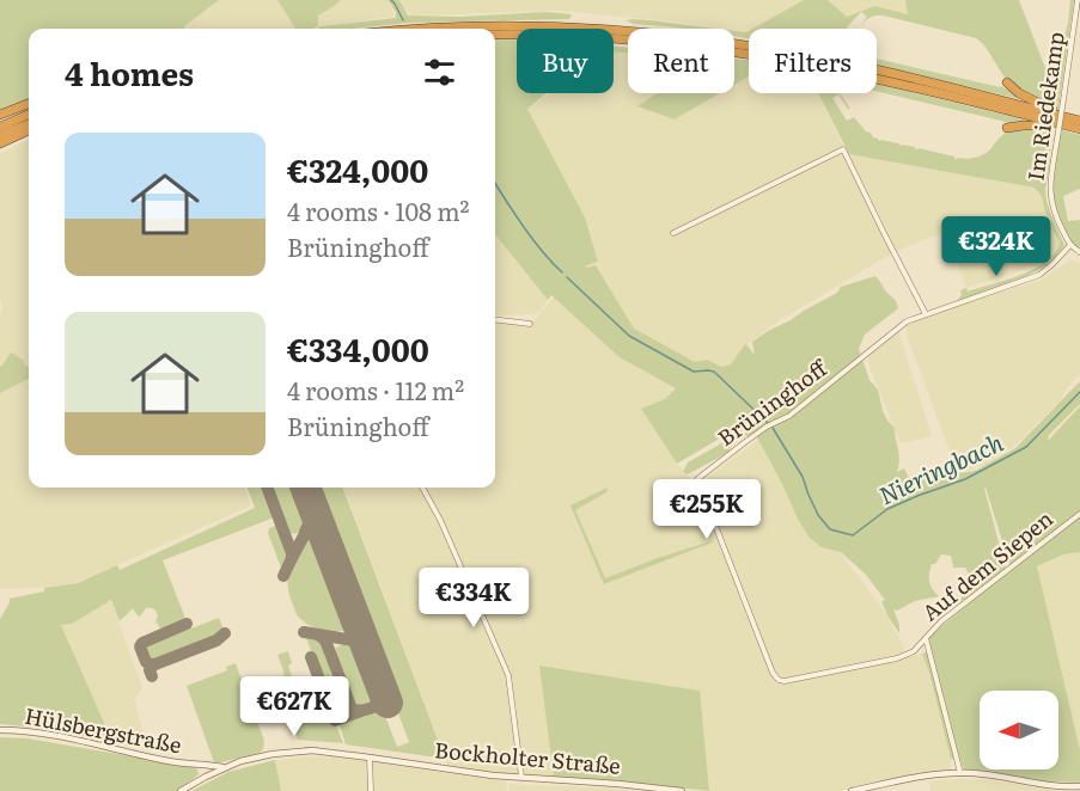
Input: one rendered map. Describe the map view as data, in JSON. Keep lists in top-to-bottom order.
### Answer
{
  "streets": {
    "street": [
      "Im Riedekamp",
      "Brüninghoff",
      "Auf dem Siepen",
      "Hülsbergstraße",
      "Bockholter Straße"
    ]
  },
  "crossings": [
    ["Im Riedekamp", "Brüninghoff"],
    ["Brüninghoff", "Auf dem Siepen"],
    ["Hülsbergstraße", "Bockholter Straße"]
  ],
  "water": ["Nieringbach"],
  "north": "left",
  "page": {
    "chip": ["Buy", "Rent", "Filters"],
    "heading": "4 homes",
    "list": [
      {
        "name": "€324,000",
        "note": "4 rooms · 108 m² · Brüninghoff"
      },
      {
        "name": "€334,000",
        "note": "4 rooms · 112 m² · Brüninghoff"
      }
    ],
    "price": [
      "€324K",
      "€255K",
      "€334K",
      "€627K"
    ]
  }
}
